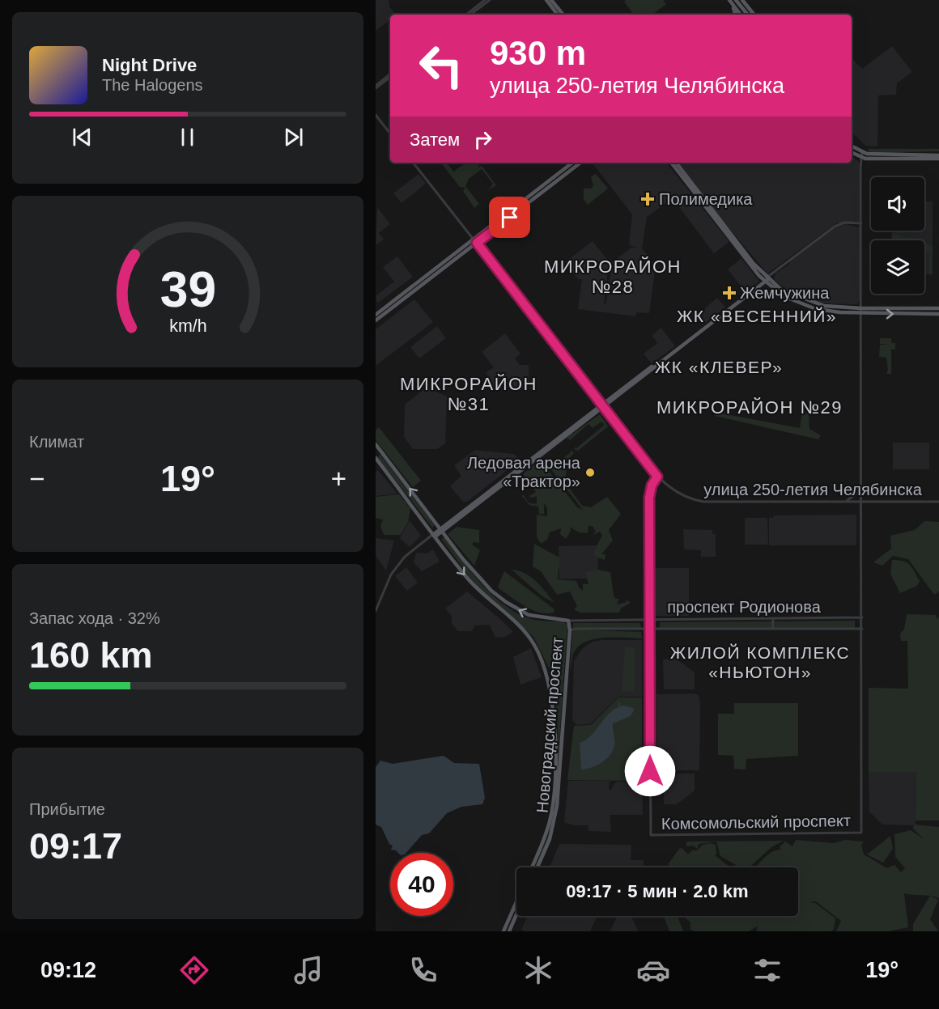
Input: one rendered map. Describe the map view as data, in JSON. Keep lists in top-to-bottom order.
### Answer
{
  "streets": {
    "main road": ["Новоградский проспект"],
    "street": ["улица 250-летия Челябинска", "проспект Родионова", "Комсомольский проспект"]
  },
  "crossings": [
    ["проспект Родионова", "Новоградский проспект"],
    ["проспект Родионова", "Комсомольский проспект"]
  ],
  "districts": [
    "МИКРОРАЙОН №28",
    "ЖК «ВЕСЕННИЙ»",
    "ЖК «КЛЕВЕР»",
    "МИКРОРАЙОН №31",
    "МИКРОРАЙОН №29",
    "ЖИЛОЙ КОМПЛЕКС «НЬЮТОН»"
  ],
  "places": {
    "health": ["Полимедика", "Жемчужина"],
    "other": ["Ледовая арена «Трактор»"]
  },
  "page": {
    "turn": ["930 m", "улица 250-летия Челябинска"],
    "song": ["Night Drive", "The Halogens"],
    "then": "Затем",
    "tile": [
      "Климат",
      ["Запас хода · 32%", "160 km"],
      ["Прибытие", "09:17"]
    ],
    "heat": ["−", "19°", "+"],
    "limit": "40",
    "trip": "09:17 · 5 мин · 2.0 km",
    "tabs": ["09:12", "19°"],
    "gauge": ["39", "km/h"]
  }
}
